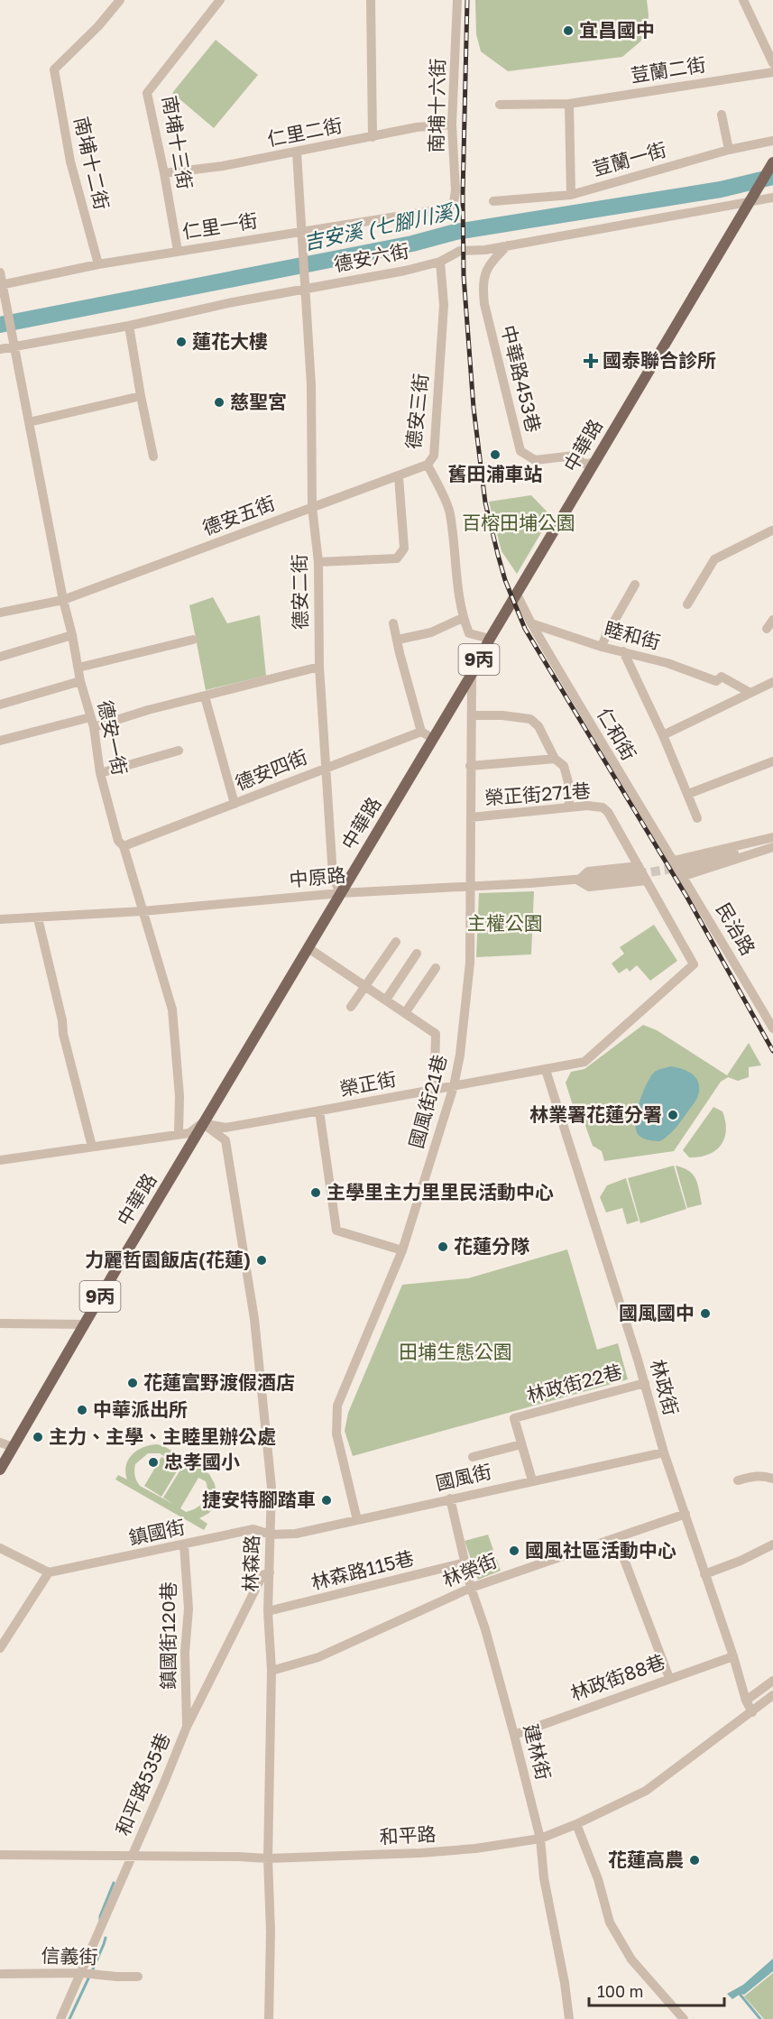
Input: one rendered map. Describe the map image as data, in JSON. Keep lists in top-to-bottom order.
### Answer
{
  "streets": {
    "main road": ["中華路", "9丙"],
    "street": [
      "荳蘭二街",
      "南埔十六街",
      "仁里二街",
      "南埔十三街",
      "荳蘭一街",
      "南埔十二街",
      "仁里一街",
      "德安六街",
      "中華路453巷",
      "德安三街",
      "德安五街",
      "德安二街",
      "睦和街",
      "仁和街",
      "德安一街",
      "德安四街",
      "榮正街271巷",
      "中原路",
      "民治路",
      "榮正街",
      "國風街21巷",
      "林政街22巷",
      "林政街",
      "國風街",
      "鎮國街",
      "林森路",
      "林森路115巷",
      "林榮街",
      "鎮國街120巷",
      "林政街88巷",
      "建林街",
      "和平路535巷",
      "和平路",
      "信義街"
    ]
  },
  "crossings": [
    ["南埔十六街", "仁里二街"],
    ["南埔十六街", "仁里一街"],
    ["仁里二街", "南埔十三街"],
    ["仁里二街", "德安二街"],
    ["南埔十三街", "仁里一街"],
    ["南埔十二街", "仁里一街"],
    ["仁里一街", "德安二街"],
    ["仁里一街", "德安一街"],
    ["德安六街", "中華路453巷"],
    ["德安六街", "德安三街"],
    ["德安六街", "中華路"],
    ["德安六街", "德安二街"],
    ["德安六街", "9丙"],
    ["德安六街", "德安一街"],
    ["中華路453巷", "中華路"],
    ["德安三街", "德安五街"],
    ["中華路", "德安二街"],
    ["中華路", "9丙"],
    ["中華路", "中原路"],
    ["中華路", "榮正街"],
    ["中華路", "國風街21巷"],
    ["中華路", "林森路"],
    ["德安五街", "德安二街"],
    ["德安五街", "德安一街"],
    ["德安二街", "德安四街"],
    ["德安二街", "中原路"],
    ["睦和街", "仁和街"],
    ["仁和街", "民治路"],
    ["德安一街", "德安四街"],
    ["德安一街", "中原路"],
    ["榮正街271巷", "中原路"],
    ["榮正街271巷", "榮正街"],
    ["榮正街271巷", "國風街21巷"],
    ["中原路", "榮正街"],
    ["中原路", "國風街21巷"],
    ["榮正街", "國風街21巷"],
    ["榮正街", "林政街"],
    ["榮正街", "林森路"],
    ["國風街21巷", "國風街"],
    ["林政街22巷", "林政街"],
    ["林政街", "國風街"],
    ["林政街", "林榮街"],
    ["林政街", "林政街88巷"],
    ["林政街", "和平路"],
    ["國風街", "鎮國街"],
    ["國風街", "林森路"],
    ["國風街", "建林街"],
    ["鎮國街", "林森路"],
    ["鎮國街", "鎮國街120巷"],
    ["林森路", "林森路115巷"],
    ["林森路", "林榮街"],
    ["林森路", "和平路535巷"],
    ["林森路", "和平路"],
    ["林森路115巷", "建林街"],
    ["林榮街", "建林街"],
    ["鎮國街120巷", "和平路535巷"],
    ["林政街88巷", "建林街"],
    ["建林街", "和平路"],
    ["和平路535巷", "和平路"],
    ["和平路535巷", "信義街"]
  ],
  "water": ["吉安溪 (七腳川溪)"],
  "parks": ["百榕田埔公園", "主權公園", "田埔生態公園"],
  "places": {
    "other": [
      "宜昌國中",
      "蓮花大樓",
      "慈聖宮",
      "舊田浦車站",
      "林業署花蓮分署",
      "主學里主力里里民活動中心",
      "花蓮分隊",
      "力麗哲園飯店(花蓮)",
      "國風國中",
      "花蓮富野渡假酒店",
      "中華派出所",
      "主力、主學、主睦里辦公處",
      "忠孝國小",
      "捷安特腳踏車",
      "國風社區活動中心",
      "花蓮高農"
    ],
    "health": ["國泰聯合診所"]
  },
  "scale_bar": "100 m"
}
